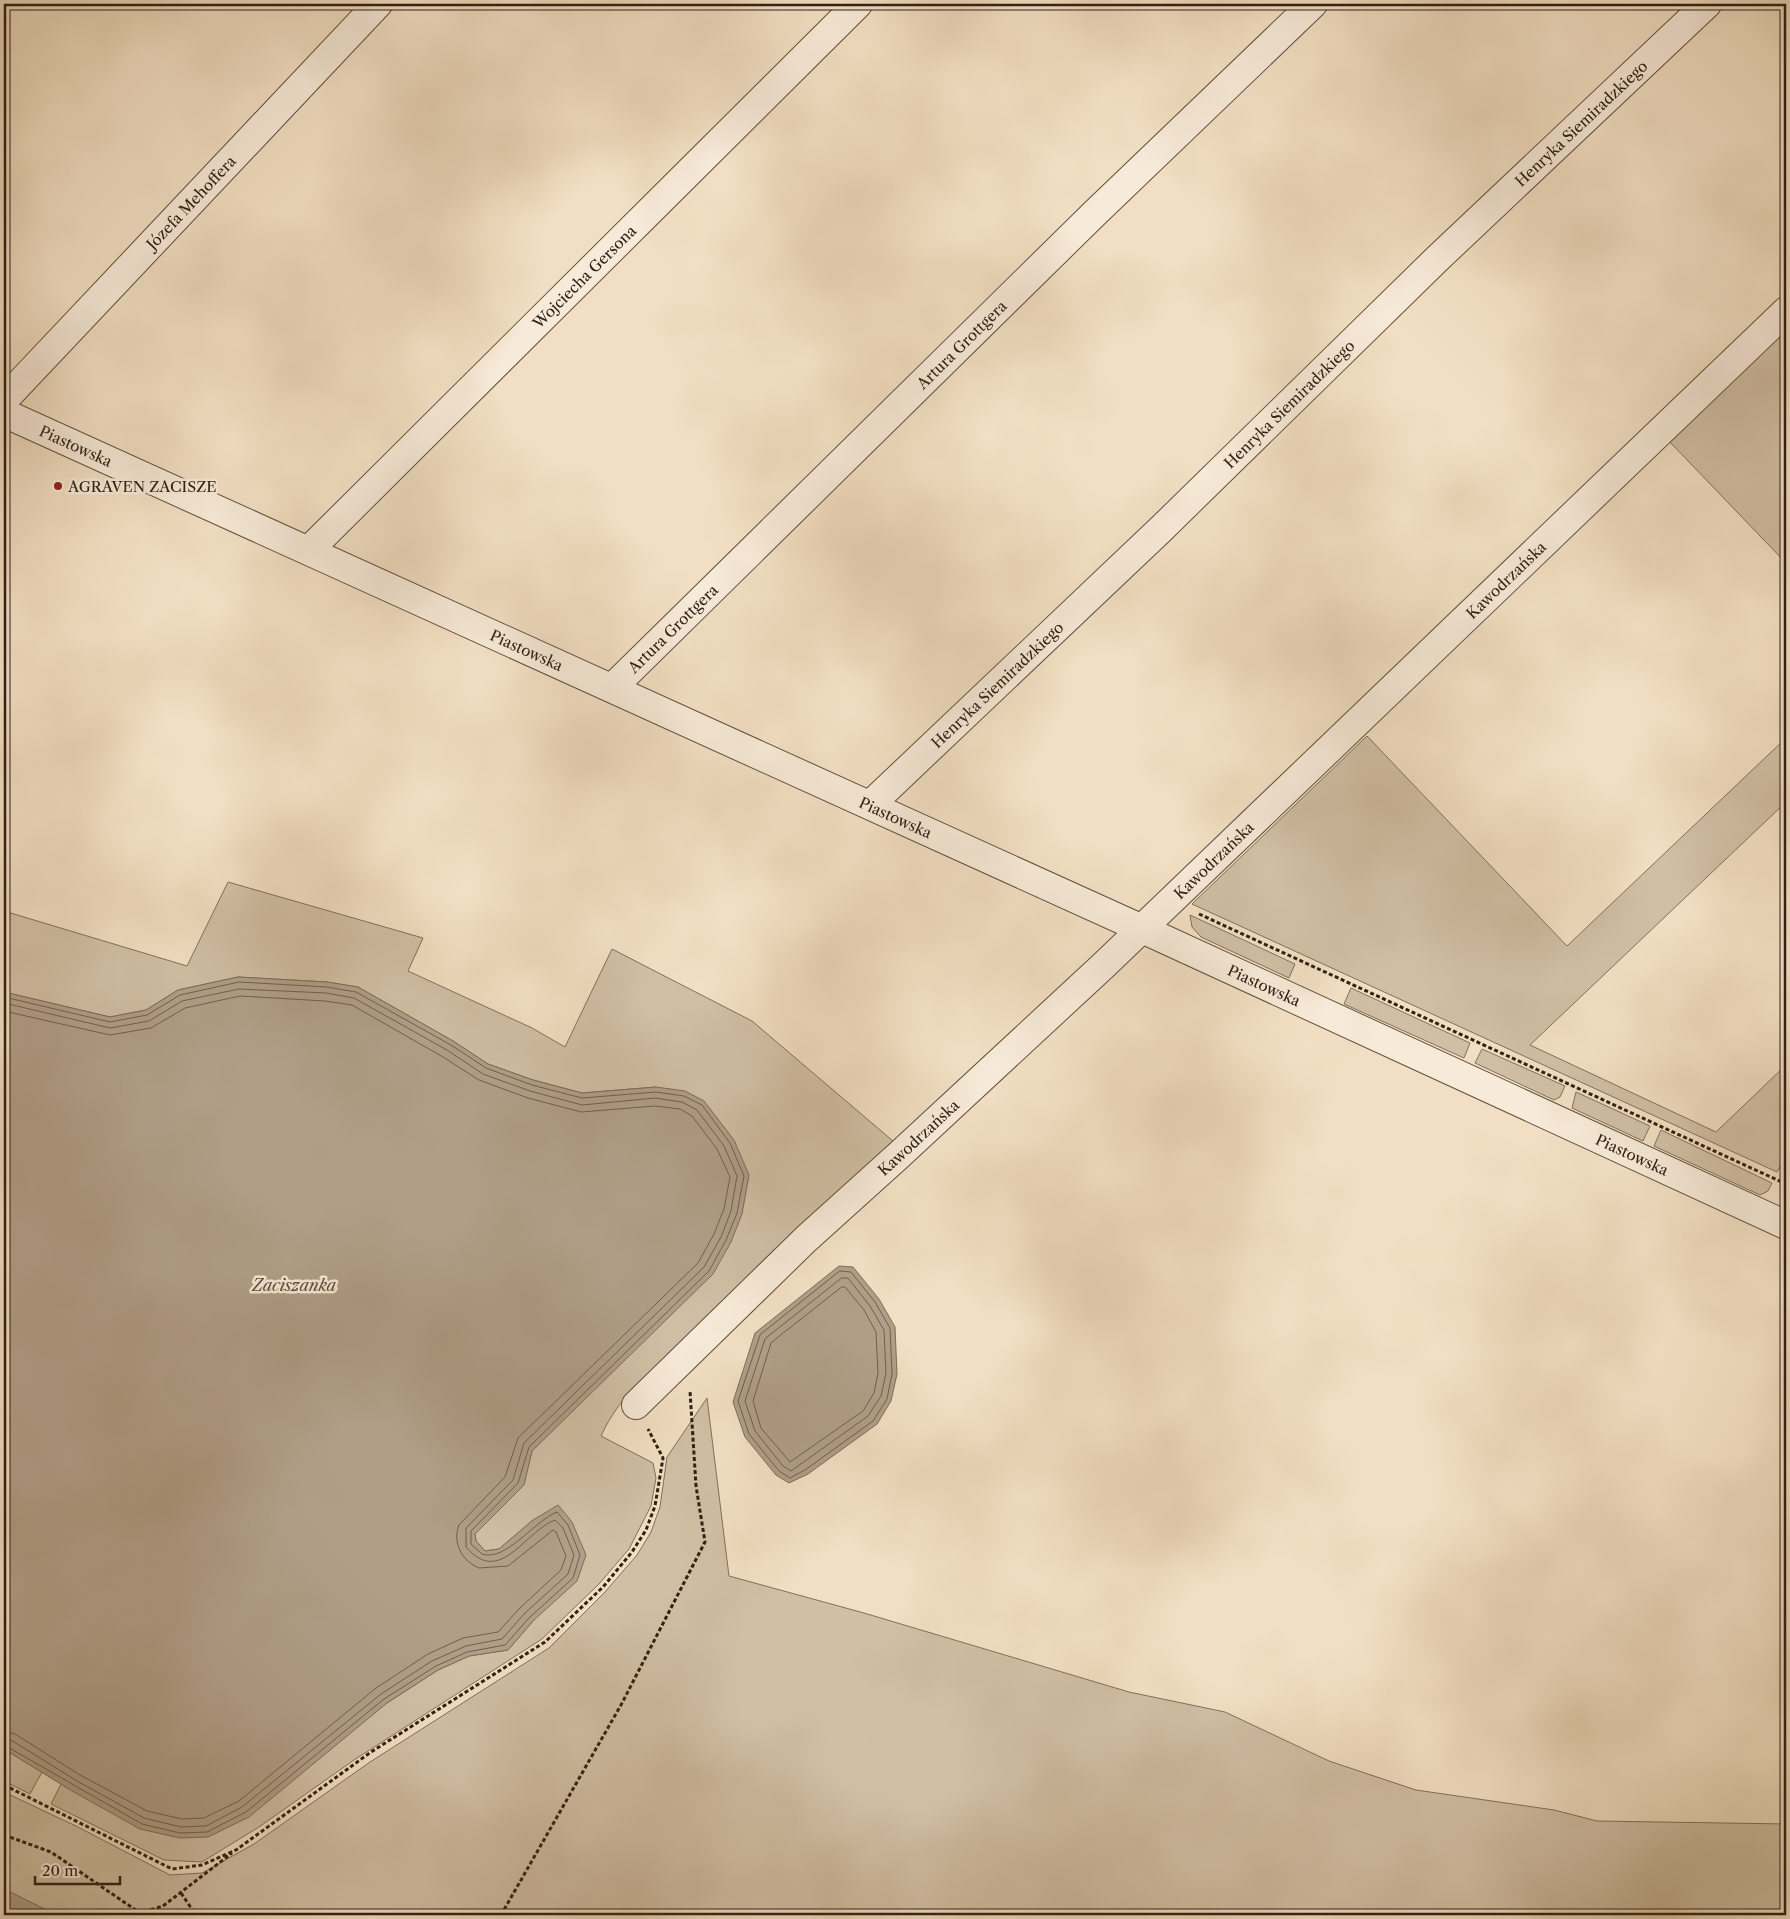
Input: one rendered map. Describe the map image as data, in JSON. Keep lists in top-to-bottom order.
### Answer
{
  "streets": {
    "street": [
      "Henryka Siemiradzkiego",
      "Józefa Mehoffera",
      "Wojciecha Gersona",
      "Artura Grottgera",
      "Piastowska",
      "Kawodrzańska"
    ]
  },
  "crossings": [
    ["Henryka Siemiradzkiego", "Piastowska"],
    ["Wojciecha Gersona", "Piastowska"],
    ["Artura Grottgera", "Piastowska"],
    ["Piastowska", "Kawodrzańska"]
  ],
  "water": ["Zaciszanka"],
  "places": ["AGRAVEN ZACISZE"],
  "scale_bar": "20 m"
}
